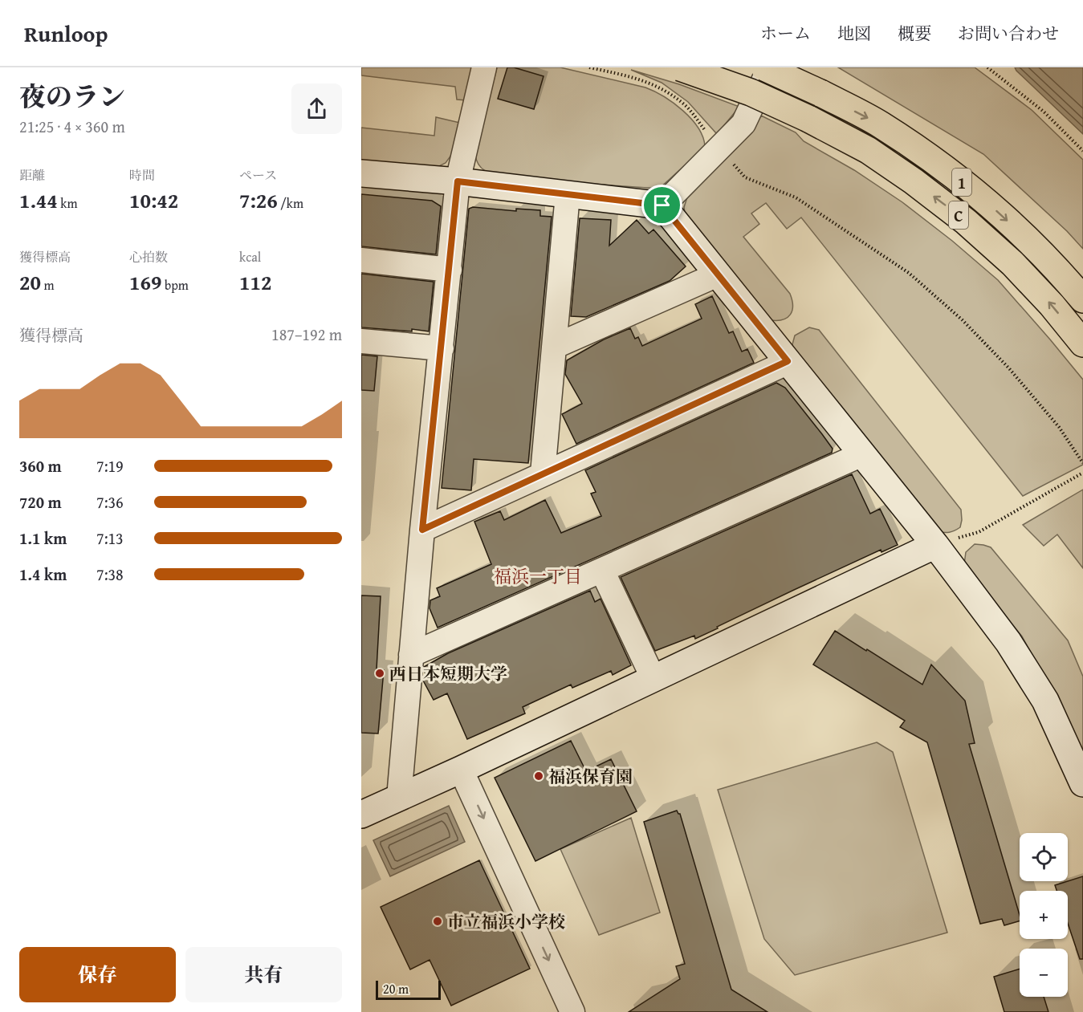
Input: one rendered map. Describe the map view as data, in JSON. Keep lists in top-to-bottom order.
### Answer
{
  "streets": {
    "highway": ["1", "C"]
  },
  "districts": ["福浜一丁目"],
  "places": ["西日本短期大学", "福浜保育園", "市立福浜小学校"],
  "scale_bar": "20 m",
  "page": {
    "header": "Runloop",
    "nav": [
      "ホーム",
      "地図",
      "概要",
      "お問い合わせ"
    ],
    "heading": ["夜のラン", "21:25 · 4 × 360 m"],
    "stats": [
      ["距離", "1.44 km"],
      ["時間", "10:42"],
      ["ペース", "7:26 /km"],
      ["獲得標高", "20 m"],
      ["心拍数", "169 bpm"],
      ["kcal", "112"]
    ],
    "chart": ["獲得標高", "187–192 m"],
    "list": [
      {
        "name": "360 m",
        "note": "7:19"
      },
      {
        "name": "720 m",
        "note": "7:36"
      },
      {
        "name": "1.1 km",
        "note": "7:13"
      },
      {
        "name": "1.4 km",
        "note": "7:38"
      }
    ],
    "map_buttons": ["+", "−"],
    "buttons": ["保存", "共有"],
    "scale": "20 m"
  }
}
